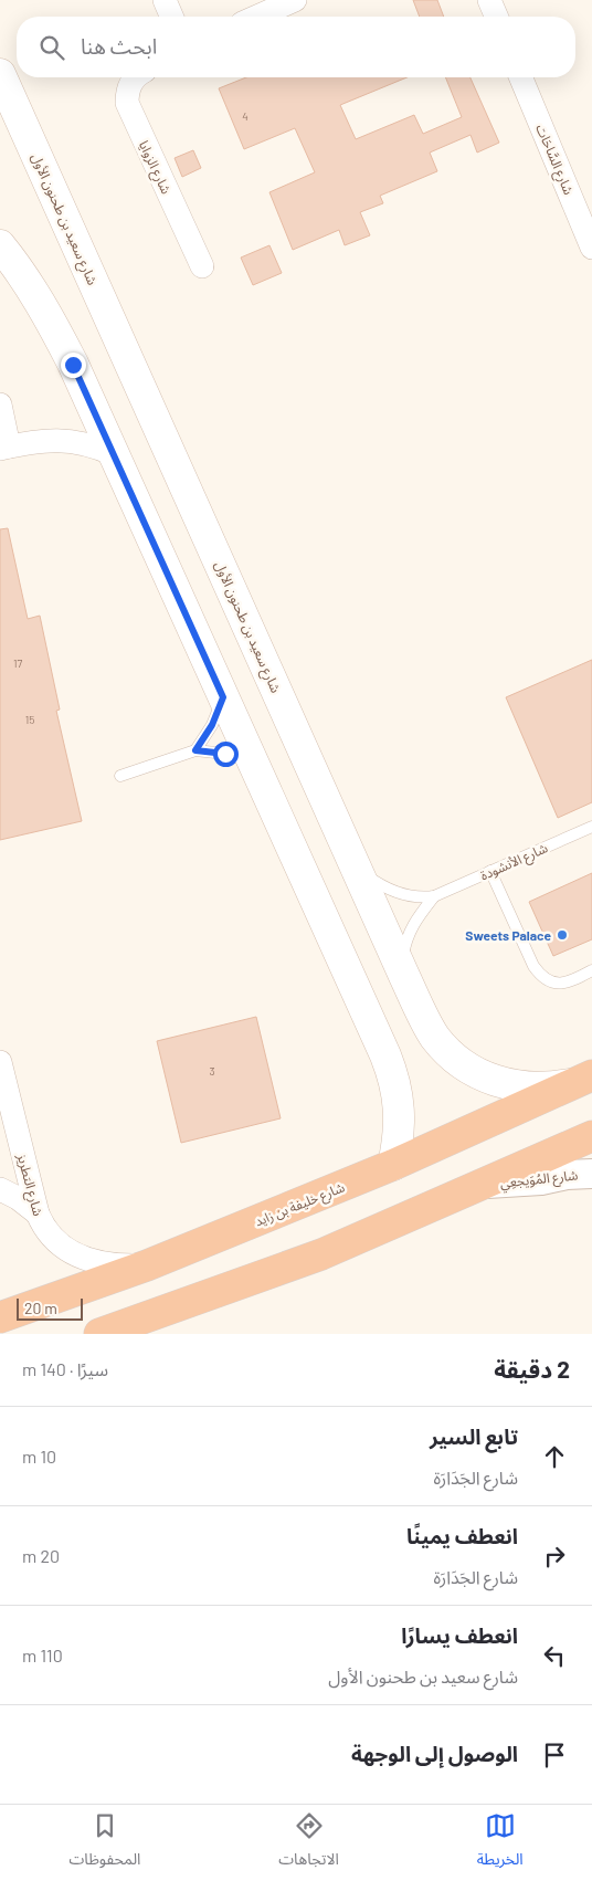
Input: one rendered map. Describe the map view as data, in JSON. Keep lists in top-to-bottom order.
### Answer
{
  "streets": {
    "highway": ["شارع خليفة بن زايد"],
    "main road": ["شارع سعيد بن طحنون الأول"],
    "street": [
      "شارع السَّاحَات",
      "شارع الزوايا",
      "شارع المُوَيجعِي",
      "شارع التطريز"
    ],
    "lane": ["شارع الأنشودة"]
  },
  "crossings": [
    ["شارع سعيد بن طحنون الأول", "شارع الأنشودة"],
    ["شارع سعيد بن طحنون الأول", "شارع خليفة بن زايد"],
    ["شارع التطريز", "شارع خليفة بن زايد"]
  ],
  "places": ["Sweets Palace"],
  "house_numbers": [
    "4",
    "17",
    "15",
    "3"
  ],
  "scale_bar": "20 m",
  "page": {
    "search": "ابحث هنا",
    "scale": "20 m",
    "heading": ["2 دقيقة", "سيرًا · 140 m"],
    "list": [
      ["تابع السير", "شارع الجَدَارَة", "10 m"],
      ["انعطف يمينًا", "شارع الجَدَارَة", "20 m"],
      ["انعطف يسارًا", "شارع سعيد بن طحنون الأول", "110 m"],
      "الوصول إلى الوجهة"
    ],
    "nav": ["الخريطة", "الاتجاهات", "المحفوظات"]
  }
}
